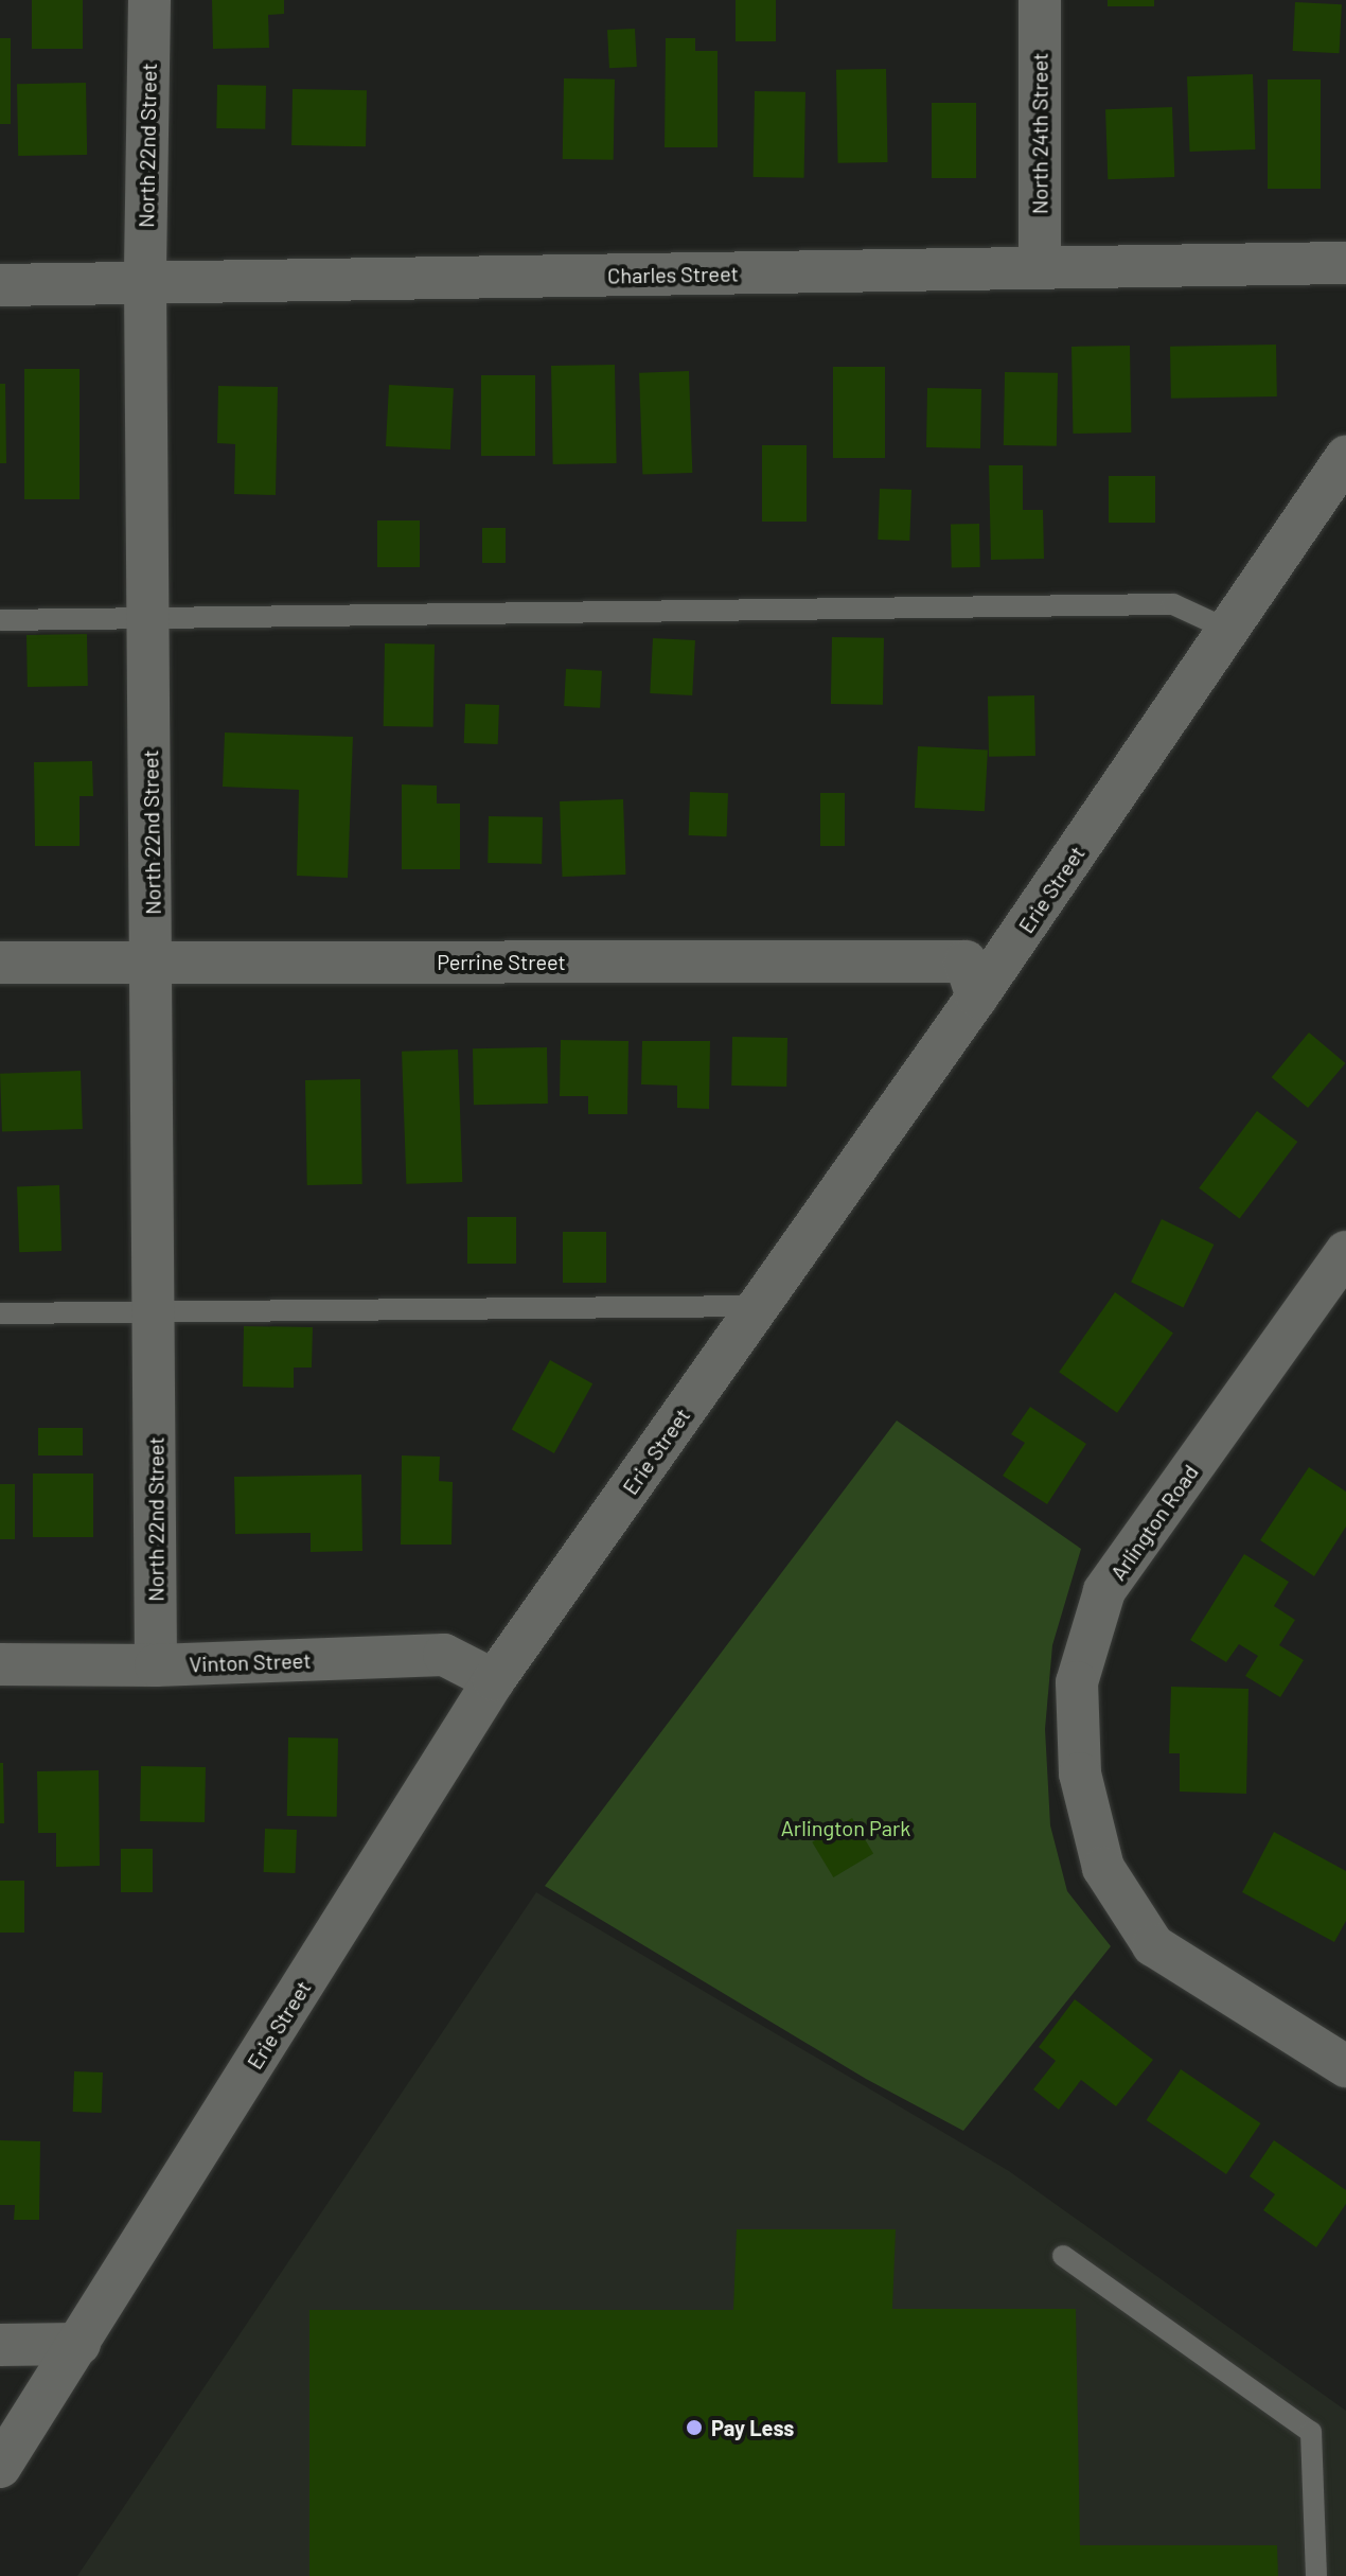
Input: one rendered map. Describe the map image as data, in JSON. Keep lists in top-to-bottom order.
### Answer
{
  "streets": {
    "street": [
      "North 24th Street",
      "North 22nd Street",
      "Charles Street",
      "Erie Street",
      "Perrine Street",
      "Arlington Road",
      "Vinton Street"
    ]
  },
  "crossings": [
    ["North 24th Street", "Charles Street"],
    ["North 22nd Street", "Charles Street"],
    ["North 22nd Street", "Perrine Street"],
    ["North 22nd Street", "Vinton Street"],
    ["Erie Street", "Perrine Street"],
    ["Erie Street", "Vinton Street"]
  ],
  "parks": ["Arlington Park"],
  "places": ["Pay Less"]
}
